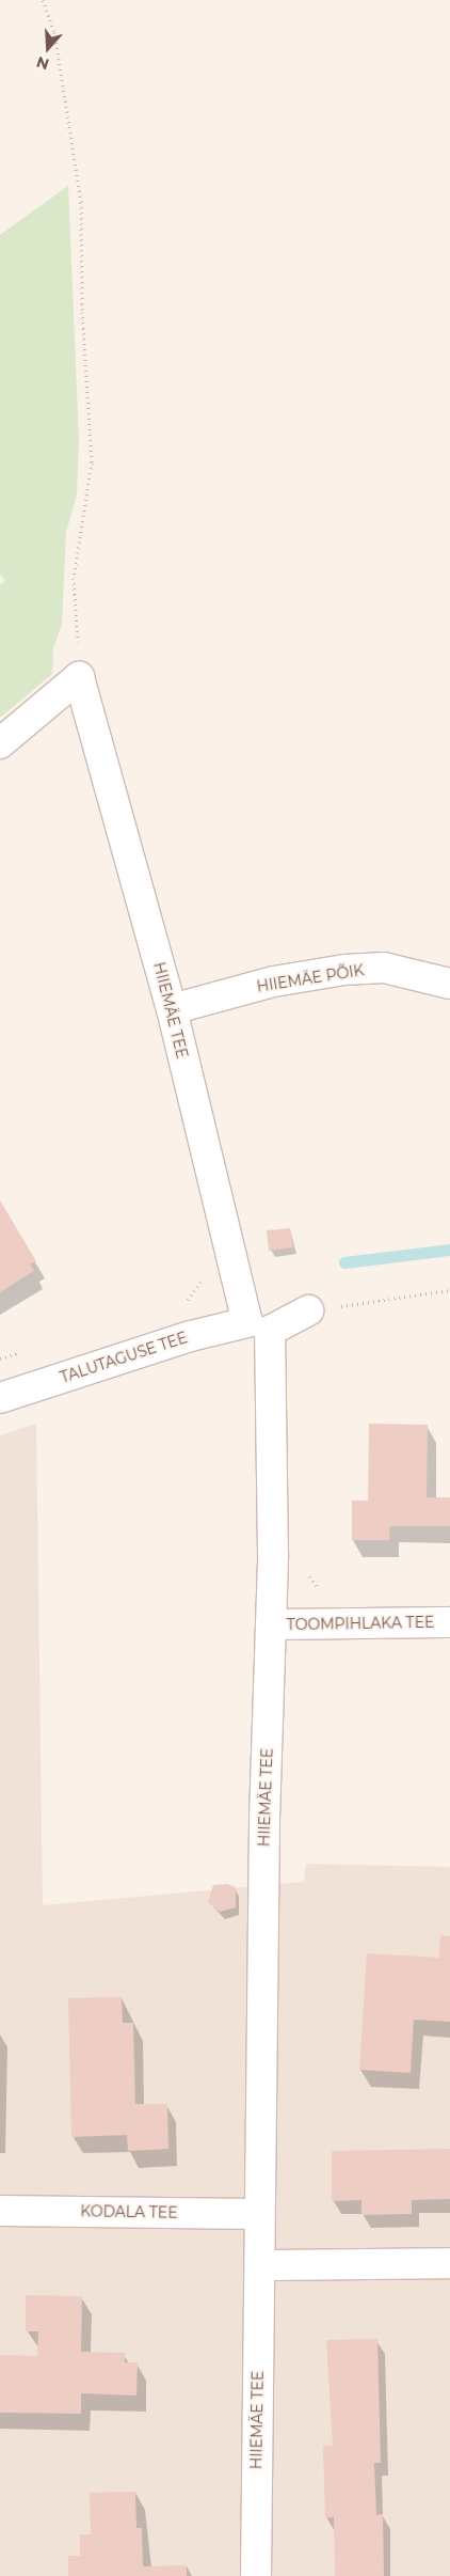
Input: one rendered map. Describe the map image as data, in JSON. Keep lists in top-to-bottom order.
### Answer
{
  "streets": {
    "street": [
      "HIIEMÄE PÕIK",
      "HIIEMÄE TEE",
      "TALUTAGUSE TEE",
      "TOOMPIHLAKA TEE",
      "KODALA TEE"
    ]
  },
  "crossings": [
    ["HIIEMÄE PÕIK", "HIIEMÄE TEE"],
    ["HIIEMÄE TEE", "TALUTAGUSE TEE"],
    ["HIIEMÄE TEE", "TOOMPIHLAKA TEE"],
    ["HIIEMÄE TEE", "KODALA TEE"]
  ],
  "north": "bottom"
}
